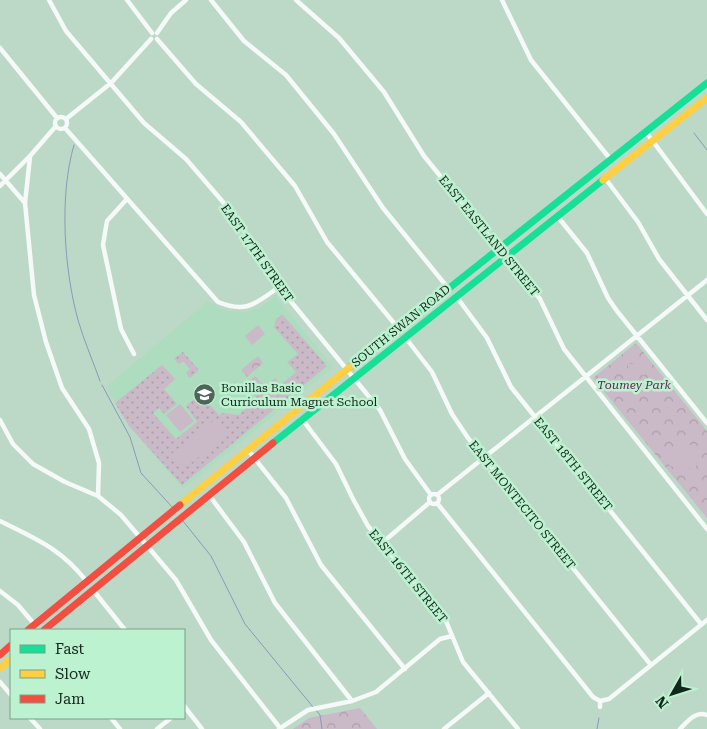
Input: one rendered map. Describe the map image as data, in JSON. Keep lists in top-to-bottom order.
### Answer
{
  "streets": {
    "main road": ["SOUTH SWAN ROAD"],
    "street": [
      "EAST EASTLAND STREET",
      "EAST 17TH STREET",
      "EAST 18TH STREET",
      "EAST MONTECITO STREET",
      "EAST 16TH STREET"
    ]
  },
  "crossings": [
    ["EAST EASTLAND STREET", "SOUTH SWAN ROAD"],
    ["EAST 17TH STREET", "SOUTH SWAN ROAD"],
    ["SOUTH SWAN ROAD", "EAST 18TH STREET"],
    ["SOUTH SWAN ROAD", "EAST MONTECITO STREET"],
    ["SOUTH SWAN ROAD", "EAST 16TH STREET"]
  ],
  "parks": ["Toumey Park"],
  "places": {
    "school or university": ["Bonillas Basic Curriculum Magnet School"]
  },
  "legend": ["Fast", "Slow", "Jam"],
  "north": "bottom left"
}
